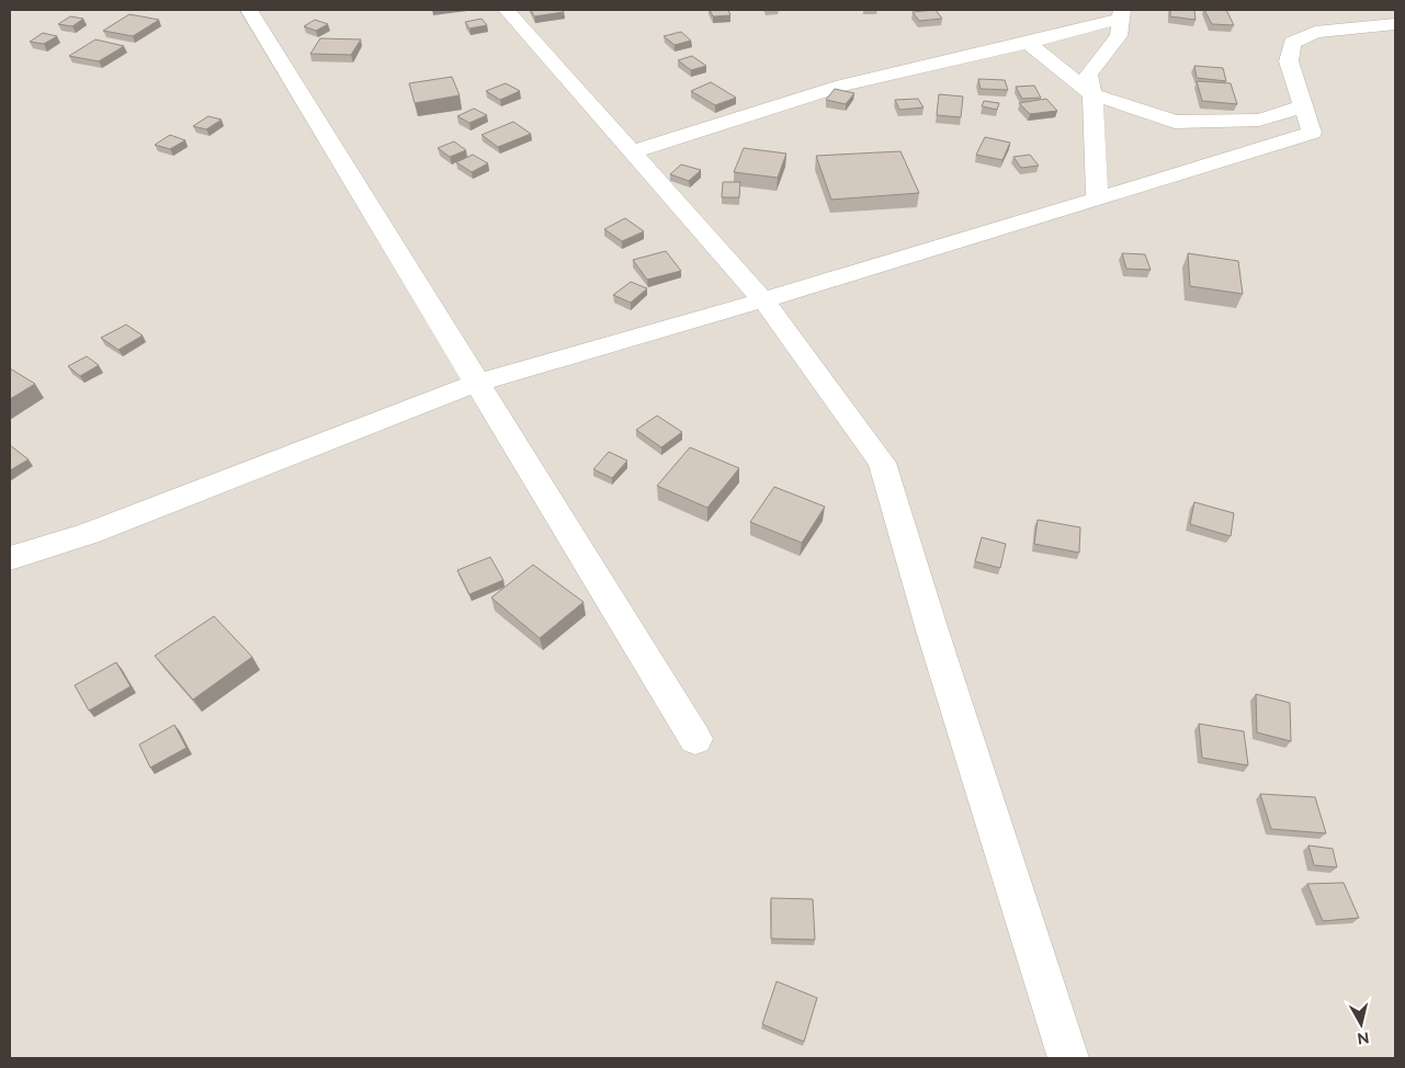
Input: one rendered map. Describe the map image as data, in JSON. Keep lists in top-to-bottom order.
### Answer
{
  "north": "bottom"
}
